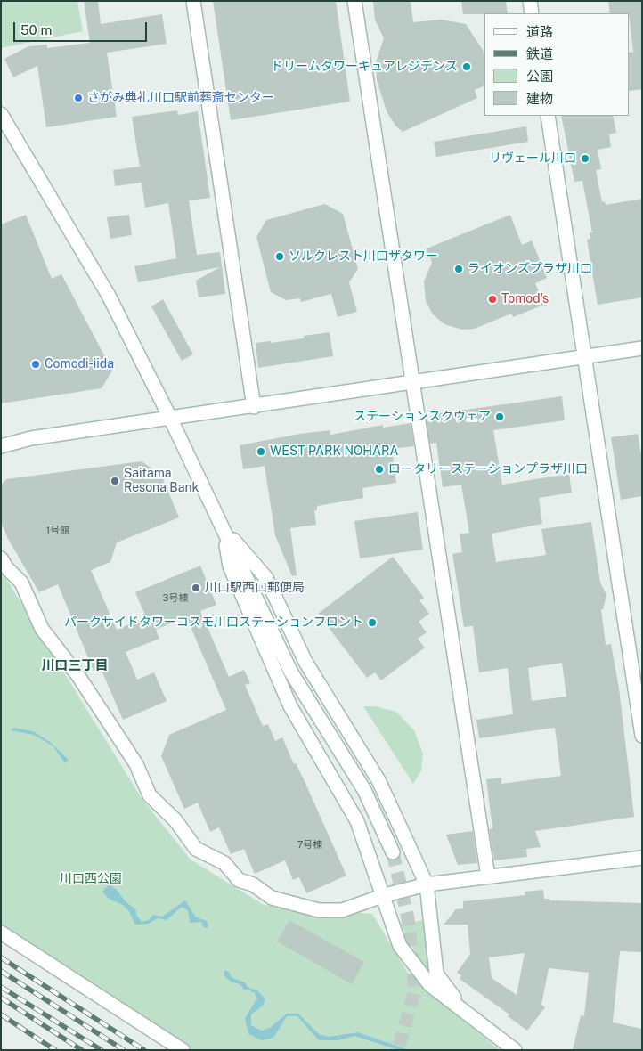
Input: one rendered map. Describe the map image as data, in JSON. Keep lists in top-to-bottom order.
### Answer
{
  "districts": ["川口三丁目"],
  "parks": ["川口西公園"],
  "places": [
    "ドリームタワーキュアレジデンス",
    "さがみ典礼川口駅前葬斎センター",
    "リヴェール川口",
    "ソルクレスト川口ザタワー",
    "ライオンズプラザ川口",
    "Tomod's",
    "Comodi-iida",
    "ステーションスクウェア",
    "WEST PARK NOHARA",
    "ロータリーステーションプラザ川口",
    "Saitama Resona Bank",
    "川口駅西口郵便局",
    "パークサイドタワーコスモ川口ステーションフロント"
  ],
  "house_numbers": ["1号館", "3号棟", "7号棟"],
  "legend": [
    "道路",
    "鉄道",
    "公園",
    "建物"
  ],
  "scale_bar": "50 m"
}
